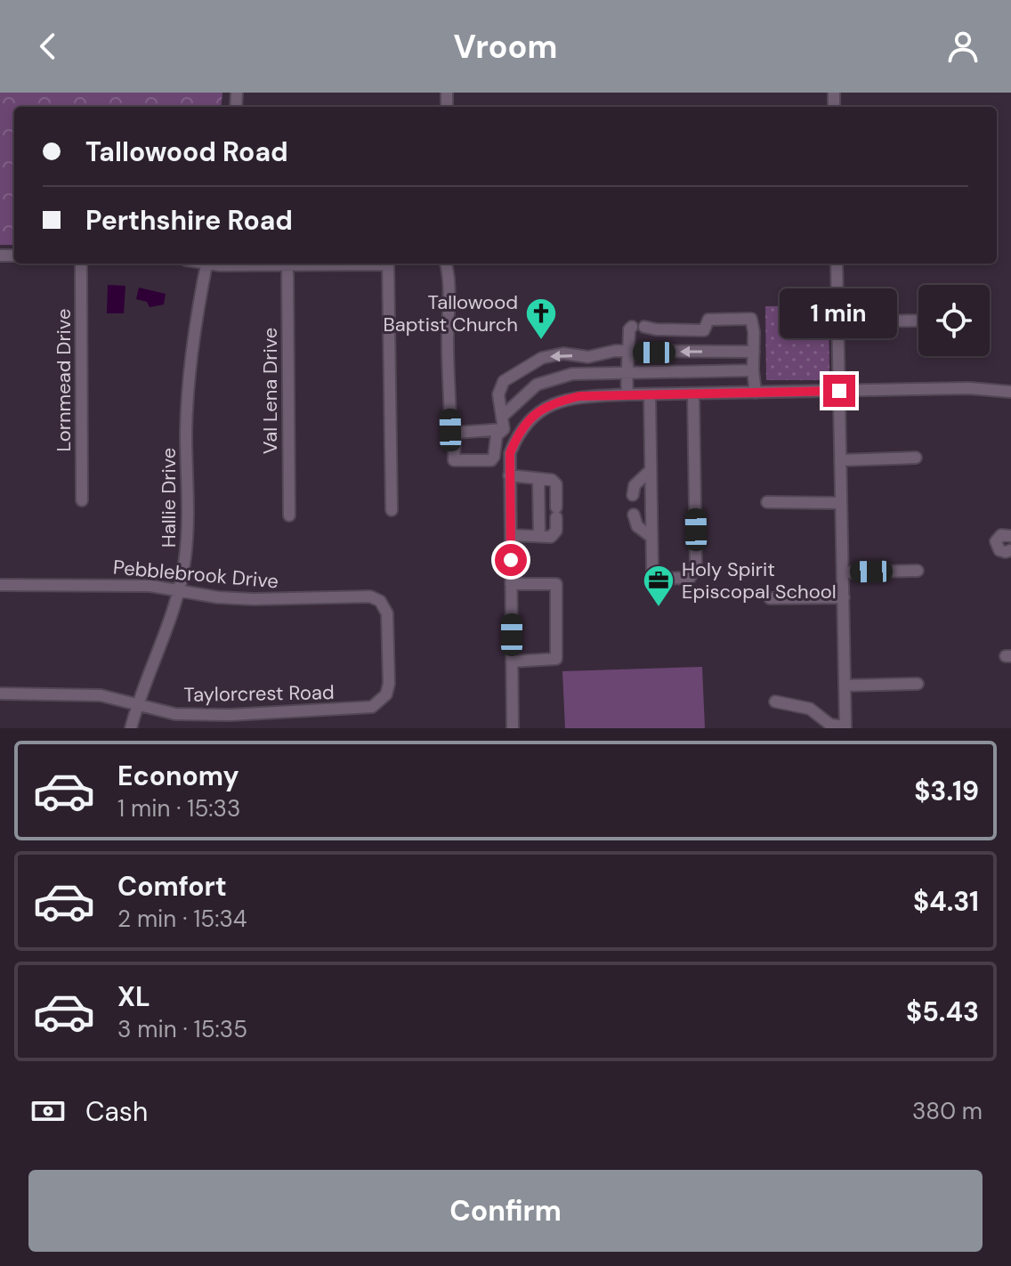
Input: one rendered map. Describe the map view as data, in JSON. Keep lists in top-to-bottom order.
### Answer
{
  "streets": {
    "street": [
      "Lornmead Drive",
      "Val Lena Drive",
      "Hallie Drive",
      "Pebblebrook Drive",
      "Taylorcrest Road"
    ]
  },
  "crossings": [
    ["Hallie Drive", "Pebblebrook Drive"],
    ["Hallie Drive", "Taylorcrest Road"],
    ["Pebblebrook Drive", "Taylorcrest Road"]
  ],
  "places": {
    "church": ["Tallowood Baptist Church"],
    "office": ["Holy Spirit Episcopal School"]
  },
  "page": {
    "header": "Vroom",
    "banner": ["Tallowood Road", "Perthshire Road"],
    "bubble": "1 min",
    "list": [
      {
        "name": "Economy",
        "note": "1 min · 15:33",
        "value": "$3.19"
      },
      {
        "name": "Comfort",
        "note": "2 min · 15:34",
        "value": "$4.31"
      },
      {
        "name": "XL",
        "note": "3 min · 15:35",
        "value": "$5.43"
      }
    ],
    "pay": ["Cash", "380 m"],
    "buttons": "Confirm"
  }
}
